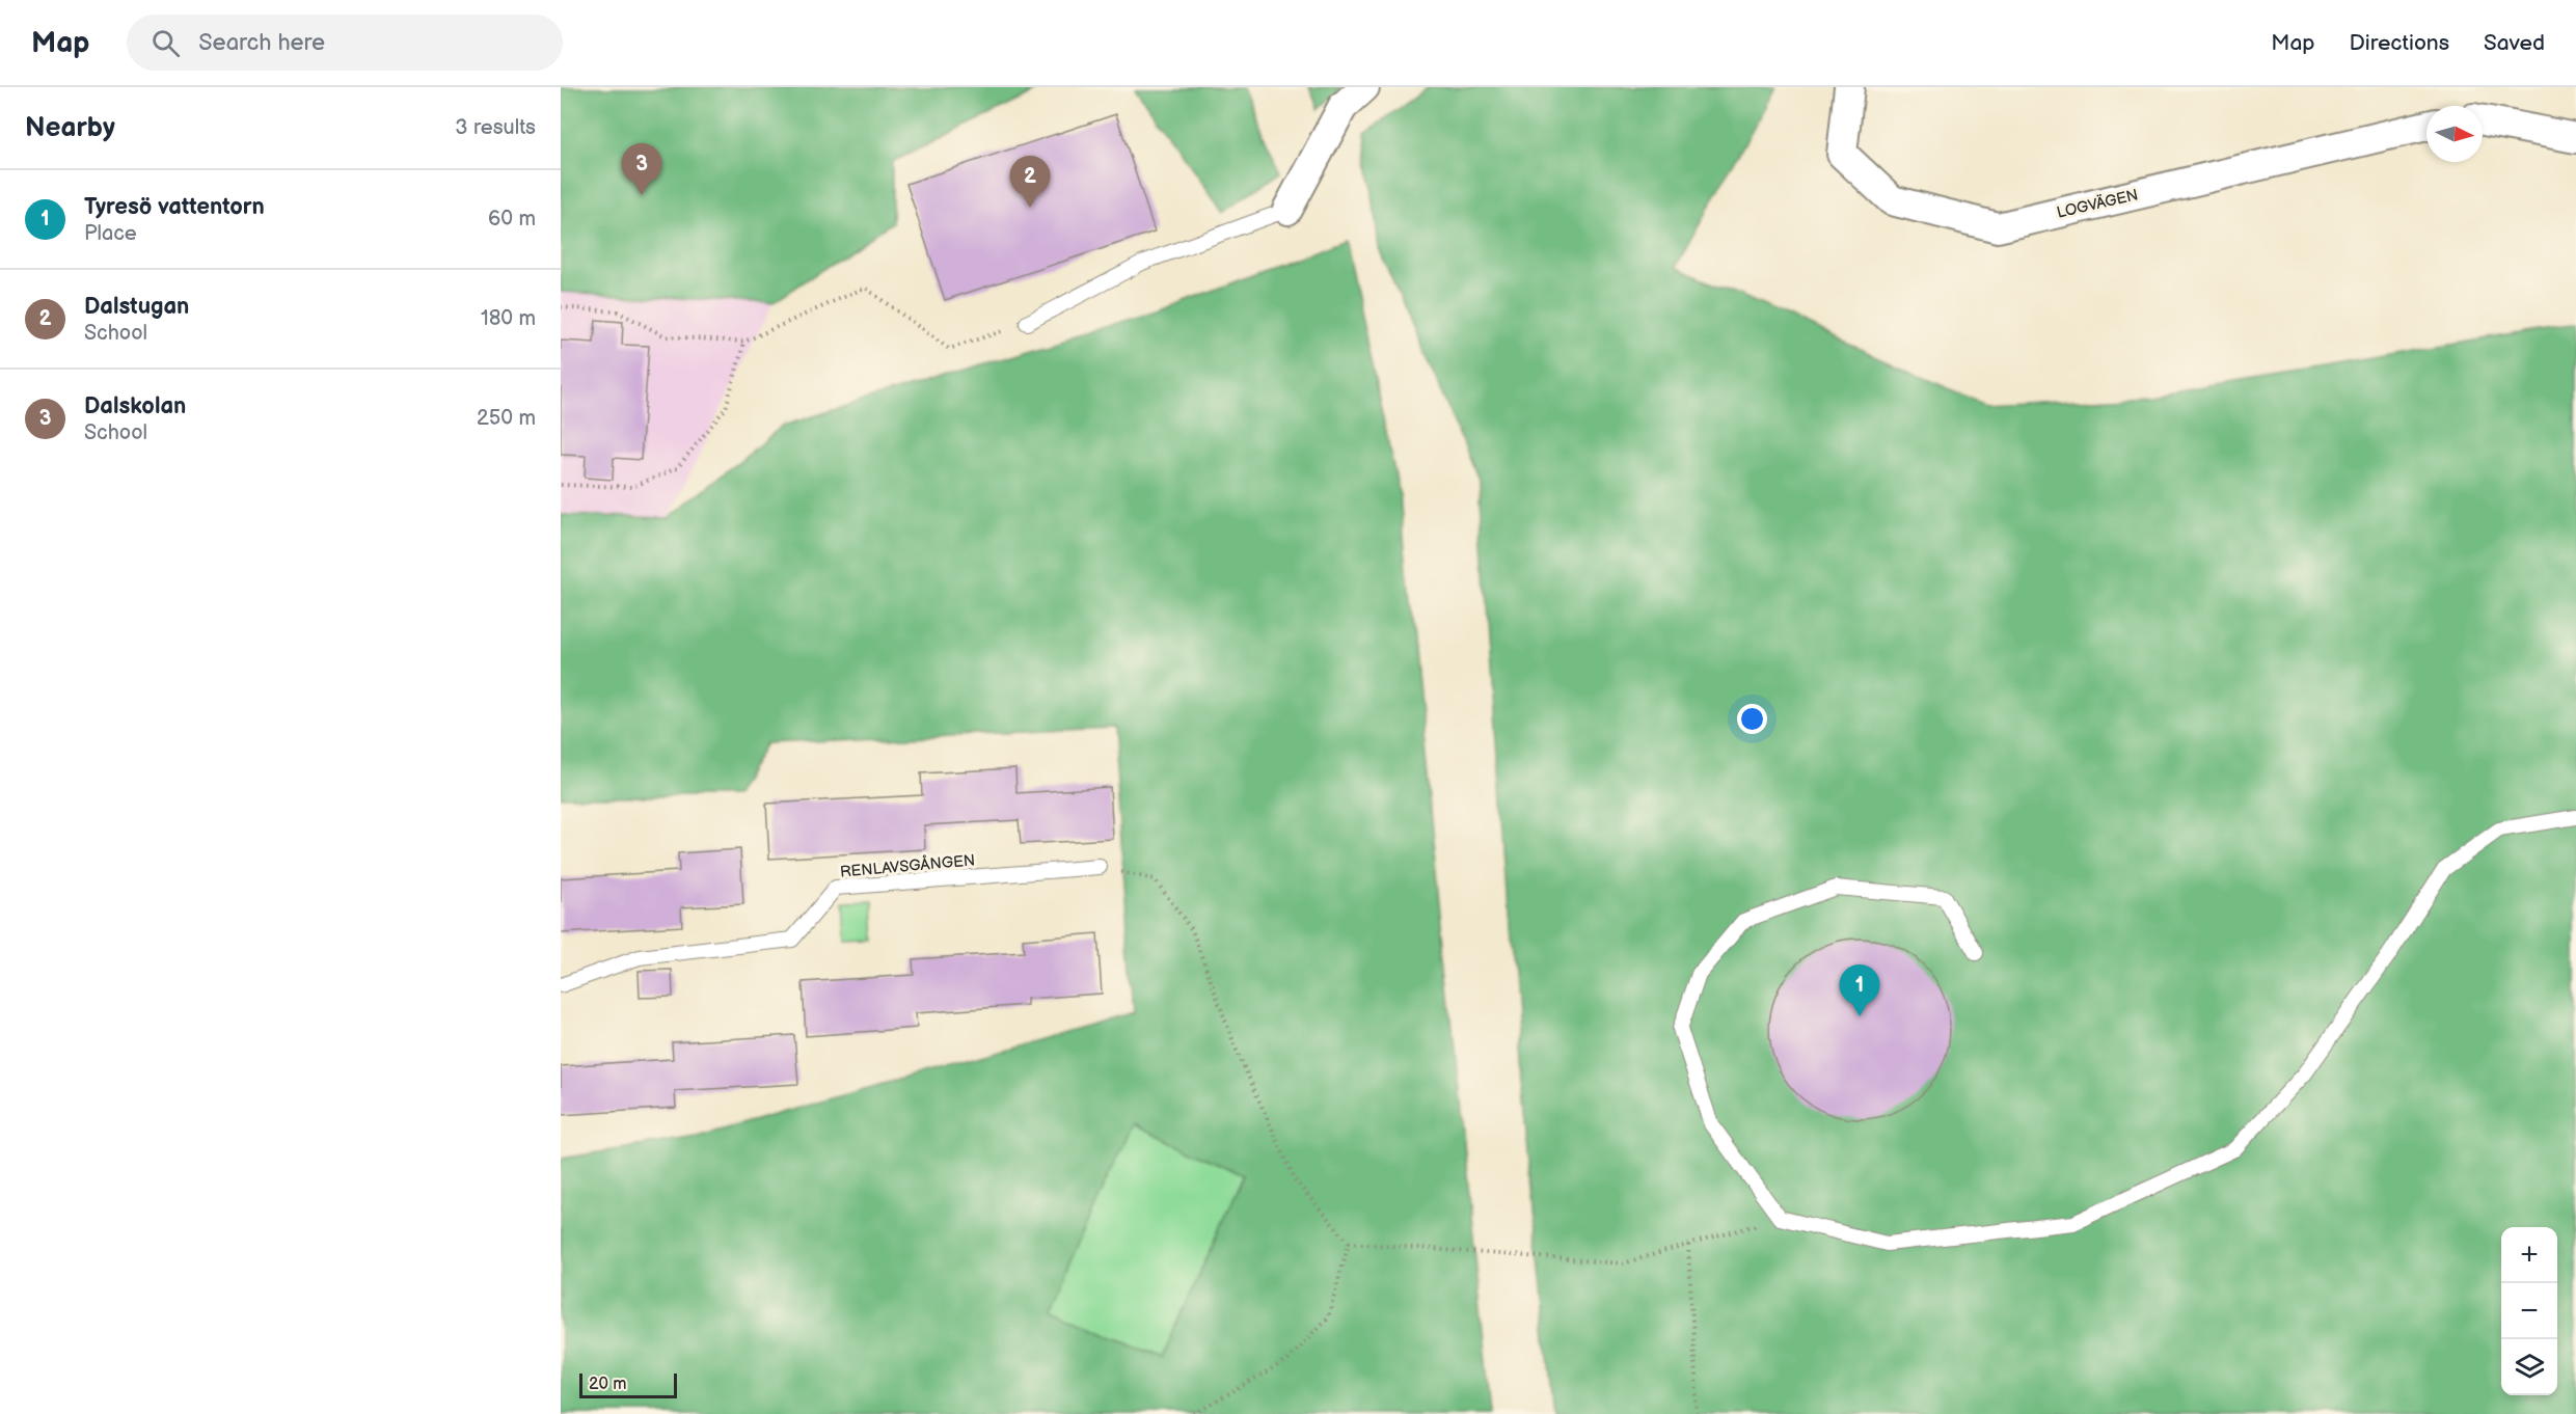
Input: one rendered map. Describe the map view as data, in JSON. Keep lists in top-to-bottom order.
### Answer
{
  "streets": {
    "street": ["LOGVÄGEN"],
    "lane": ["RENLAVSGÅNGEN"]
  },
  "scale_bar": "20 m",
  "north": "right",
  "page": {
    "header": "Map",
    "search": "Search here",
    "nav": ["Map", "Directions", "Saved"],
    "heading": ["Nearby", "3 results"],
    "pins": ["3", "2", "1"],
    "list": [
      {
        "mark": "1",
        "name": "Tyresö vattentorn",
        "note": "Place",
        "value": "60 m"
      },
      {
        "mark": "2",
        "name": "Dalstugan",
        "note": "School",
        "value": "180 m"
      },
      {
        "mark": "3",
        "name": "Dalskolan",
        "note": "School",
        "value": "250 m"
      }
    ],
    "map_buttons": ["+", "−"],
    "scale": "20 m"
  }
}
